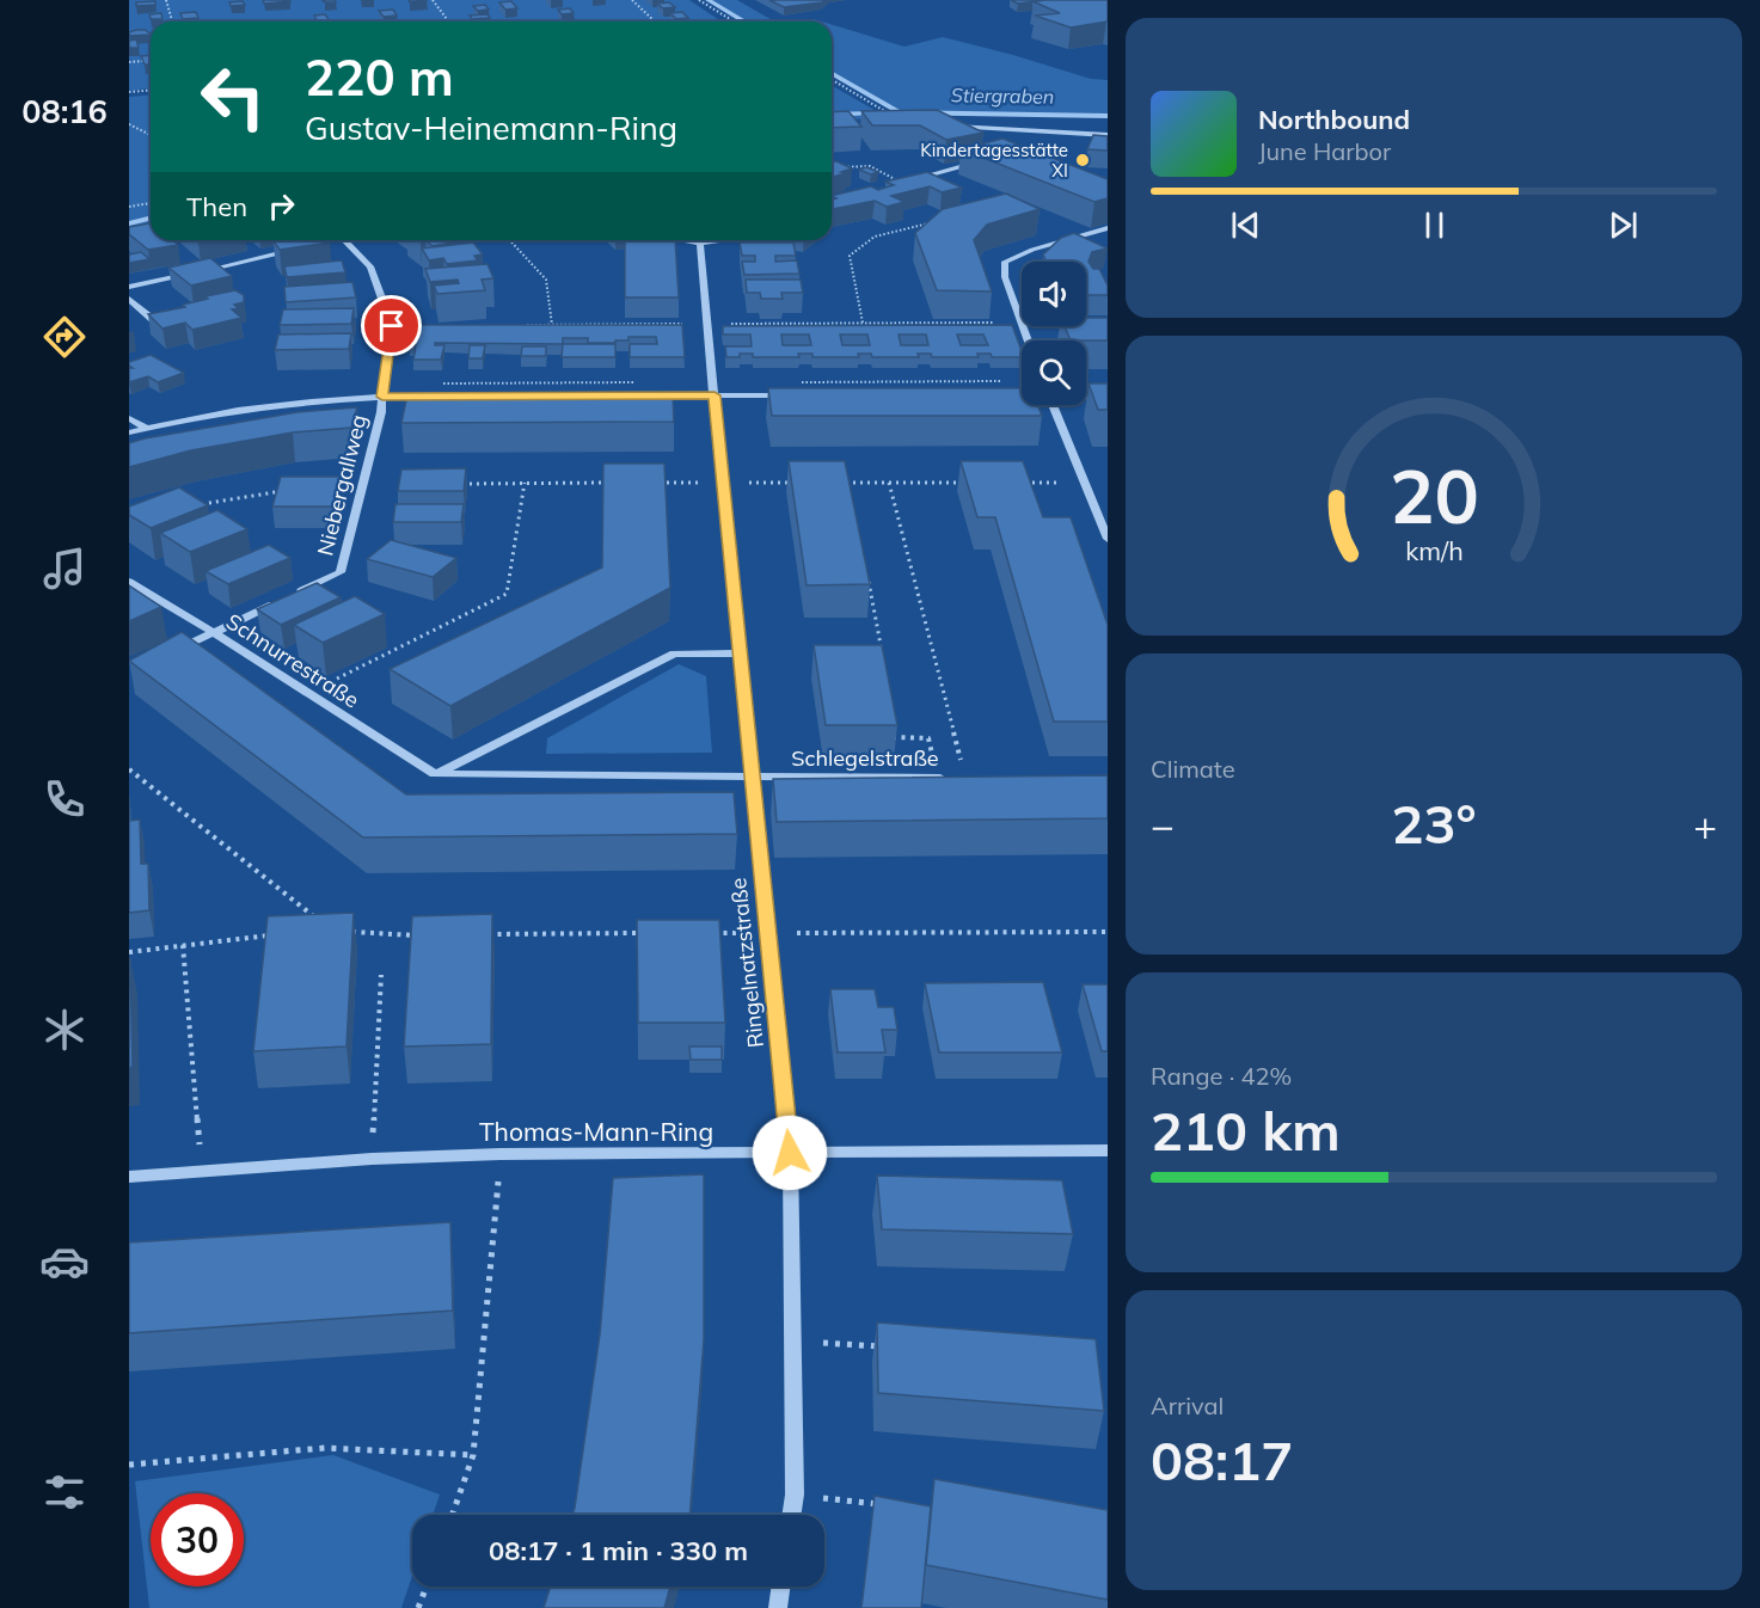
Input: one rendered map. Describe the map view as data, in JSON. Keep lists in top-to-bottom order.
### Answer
{
  "streets": {
    "street": [
      "Niebergallweg",
      "Schnurrestraße",
      "Schlegelstraße",
      "Ringelnatzstraße",
      "Thomas-Mann-Ring"
    ]
  },
  "crossings": [
    ["Schlegelstraße", "Ringelnatzstraße"],
    ["Ringelnatzstraße", "Thomas-Mann-Ring"]
  ],
  "water": ["Stiergraben"],
  "places": ["Kindertagesstätte XI"],
  "page": {
    "tabs": "08:16",
    "turn": ["220 m", "Gustav-Heinemann-Ring"],
    "song": ["Northbound", "June Harbor"],
    "then": "Then",
    "tile": [
      "Climate",
      ["Range · 42%", "210 km"],
      ["Arrival", "08:17"]
    ],
    "heat": ["−", "23°", "+"],
    "limit": "30",
    "trip": "08:17 · 1 min · 330 m",
    "gauge": ["20", "km/h"]
  }
}
